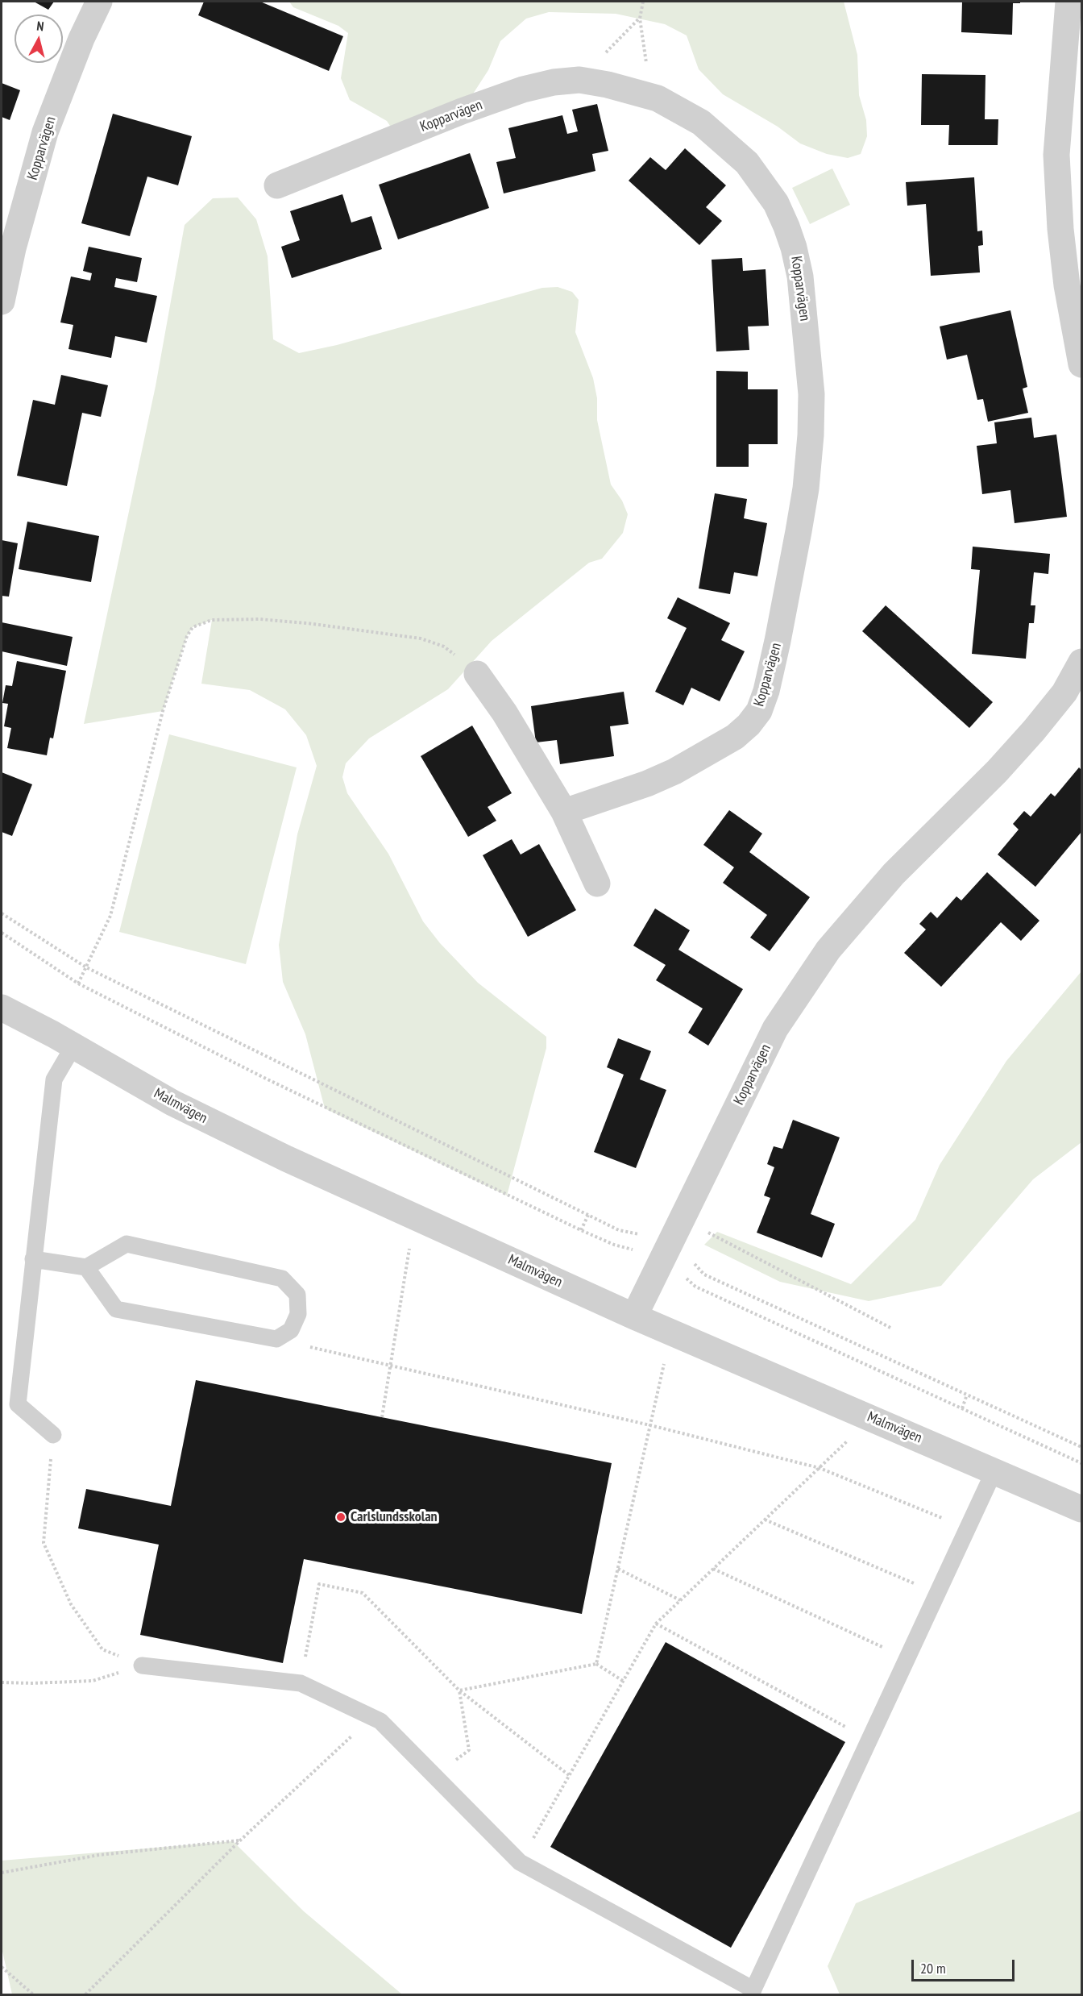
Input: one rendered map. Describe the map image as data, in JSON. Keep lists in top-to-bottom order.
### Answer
{
  "streets": {
    "street": ["Kopparvägen", "Malmvägen"]
  },
  "crossings": [
    ["Kopparvägen", "Malmvägen"]
  ],
  "places": ["Carlslundsskolan"],
  "scale_bar": "20 m",
  "north": "top"
}
